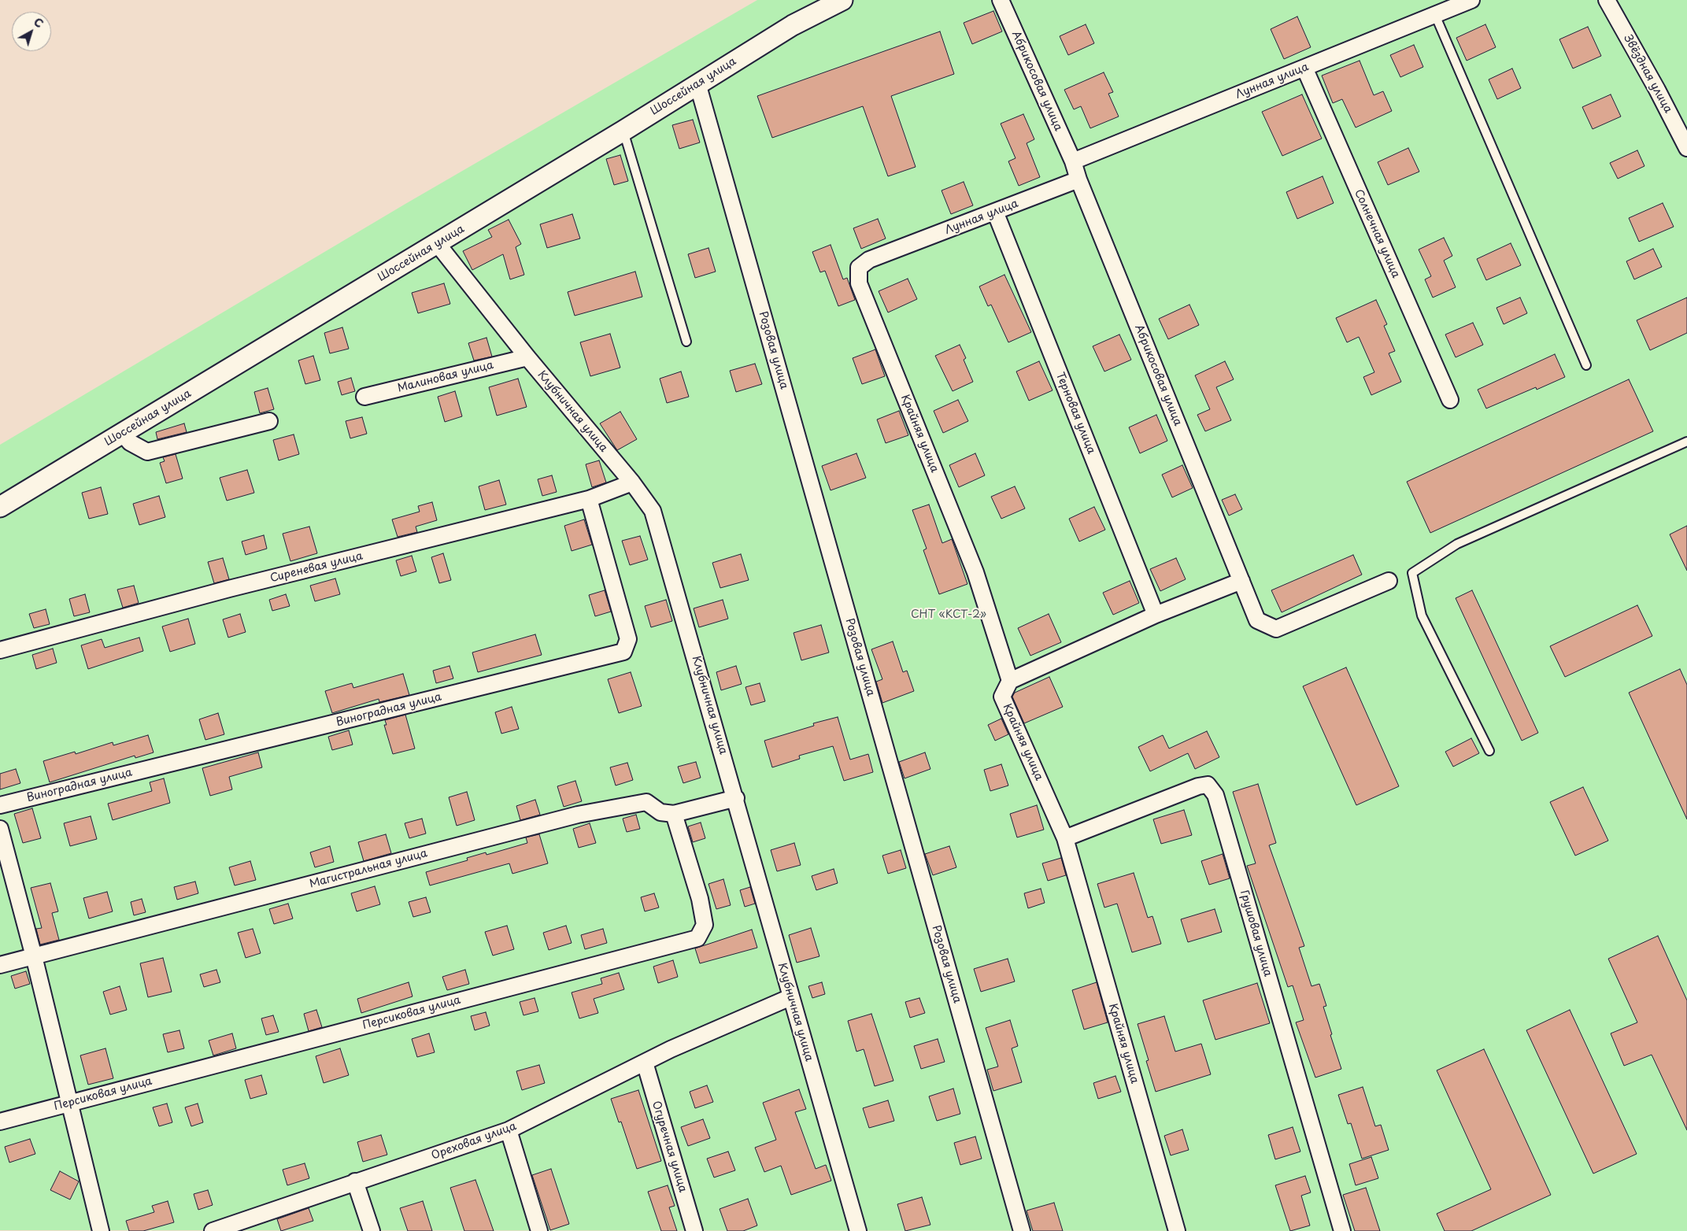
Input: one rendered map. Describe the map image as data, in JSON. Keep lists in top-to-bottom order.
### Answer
{
  "streets": {
    "street": [
      "Звёздная улица",
      "Абрикосовая улица",
      "Лунная улица",
      "Шоссейная улица",
      "Солнечная улица",
      "Розовая улица",
      "Малиновая улица",
      "Клубничная улица",
      "Терновая улица",
      "Крайняя улица",
      "Сиреневая улица",
      "Виноградная улица",
      "Магистральная улица",
      "Грушовая улица",
      "Персиковая улица",
      "Ореховая улица",
      "Огуречная улица"
    ]
  },
  "crossings": [
    ["Абрикосовая улица", "Лунная улица"],
    ["Лунная улица", "Солнечная улица"],
    ["Лунная улица", "Терновая улица"],
    ["Лунная улица", "Крайняя улица"],
    ["Шоссейная улица", "Розовая улица"],
    ["Шоссейная улица", "Клубничная улица"],
    ["Малиновая улица", "Клубничная улица"],
    ["Клубничная улица", "Сиреневая улица"],
    ["Клубничная улица", "Магистральная улица"],
    ["Клубничная улица", "Ореховая улица"],
    ["Крайняя улица", "Грушовая улица"],
    ["Сиреневая улица", "Виноградная улица"],
    ["Магистральная улица", "Персиковая улица"],
    ["Ореховая улица", "Огуречная улица"]
  ],
  "parks": ["СНТ «КСТ-2»"],
  "north": "top right"
}
